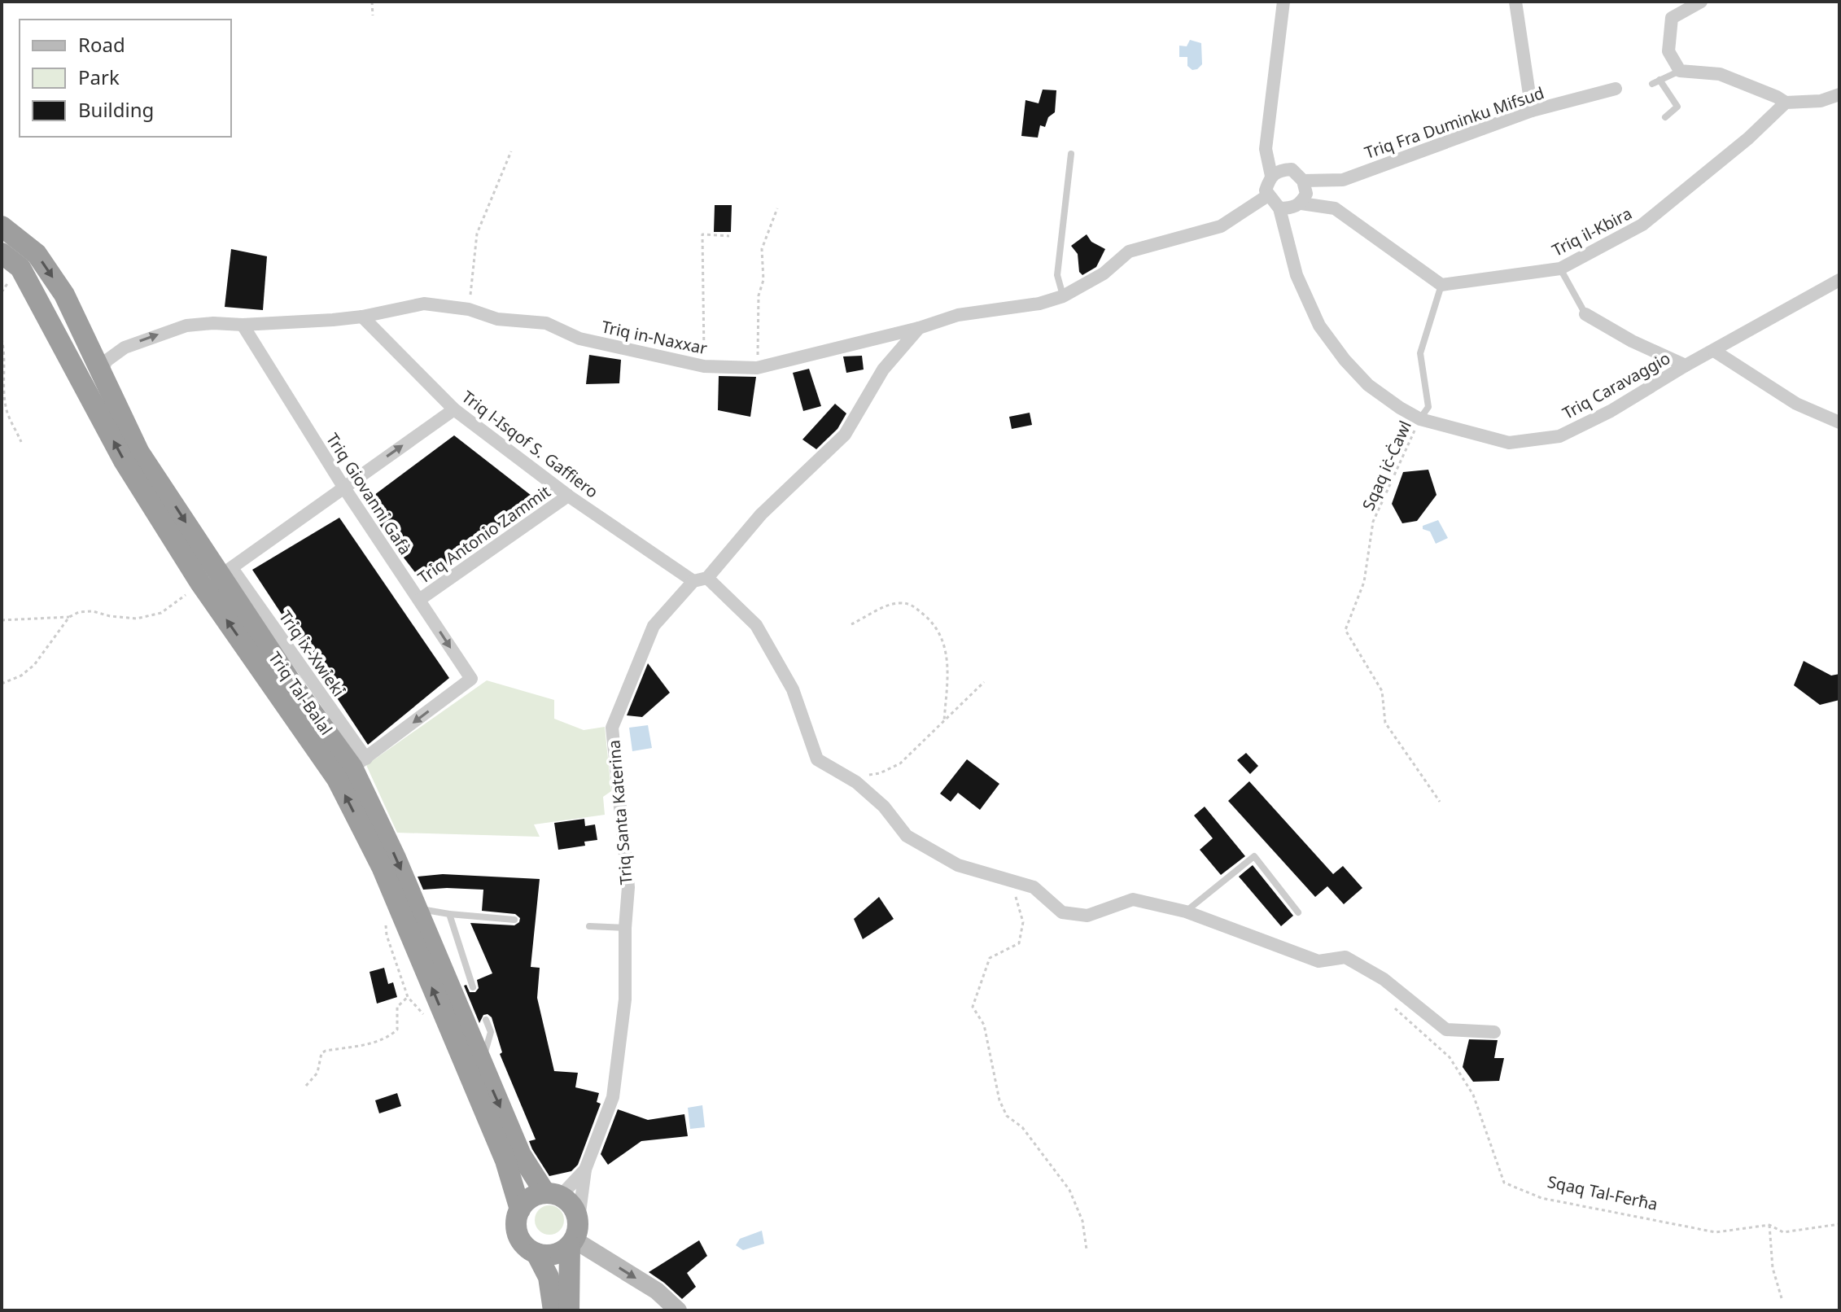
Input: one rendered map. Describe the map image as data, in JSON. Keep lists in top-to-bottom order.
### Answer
{
  "streets": {
    "highway": ["Triq Tal-Balal"],
    "street": [
      "Triq Fra Duminku Mifsud",
      "Triq il-Kbira",
      "Triq in-Naxxar",
      "Triq Caravaggio",
      "Triq l-Isqof S. Gaffiero",
      "Triq Giovanni Gafà",
      "Triq Antonio Zammit",
      "Triq Santa Katerina"
    ],
    "path": ["Sqaq iċ-Ċawl", "Sqaq Tal-Ferħa"]
  },
  "crossings": [
    ["Triq Fra Duminku Mifsud", "Triq in-Naxxar"],
    ["Triq Fra Duminku Mifsud", "Triq Caravaggio"],
    ["Triq in-Naxxar", "Triq Caravaggio"],
    ["Triq in-Naxxar", "Triq l-Isqof S. Gaffiero"],
    ["Triq in-Naxxar", "Triq Giovanni Gafà"],
    ["Triq in-Naxxar", "Triq Tal-Balal"],
    ["Triq in-Naxxar", "Triq Santa Katerina"],
    ["Triq Caravaggio", "Sqaq iċ-Ċawl"],
    ["Triq l-Isqof S. Gaffiero", "Triq Antonio Zammit"],
    ["Triq l-Isqof S. Gaffiero", "Triq Santa Katerina"],
    ["Triq Giovanni Gafà", "Triq Antonio Zammit"],
    ["Triq Giovanni Gafà", "Triq Tal-Balal"],
    ["Triq Tal-Balal", "Triq Santa Katerina"]
  ],
  "legend": ["Road", "Park", "Building"]
}
